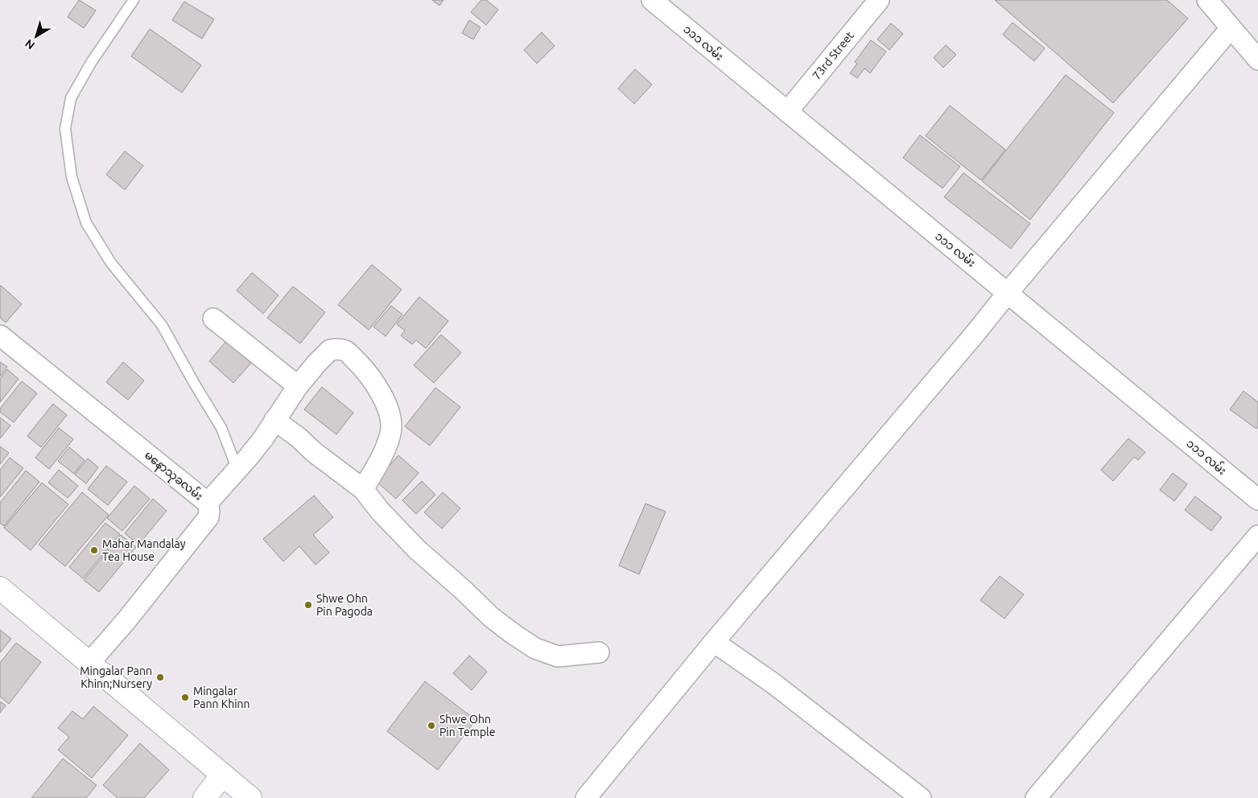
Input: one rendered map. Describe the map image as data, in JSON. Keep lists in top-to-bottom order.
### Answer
{
  "streets": {
    "street": ["၁၁၁ လမ်း", "73rd Street", "မနောသုခလမ်း"]
  },
  "crossings": [
    ["၁၁၁ လမ်း", "73rd Street"]
  ],
  "places": [
    "Mahar Mandalay Tea House",
    "Shwe Ohn Pin Pagoda",
    "Mingalar Pann Khinn;Nursery",
    "Mingalar Pann Khinn",
    "Shwe Ohn Pin Temple"
  ],
  "north": "bottom left"
}
